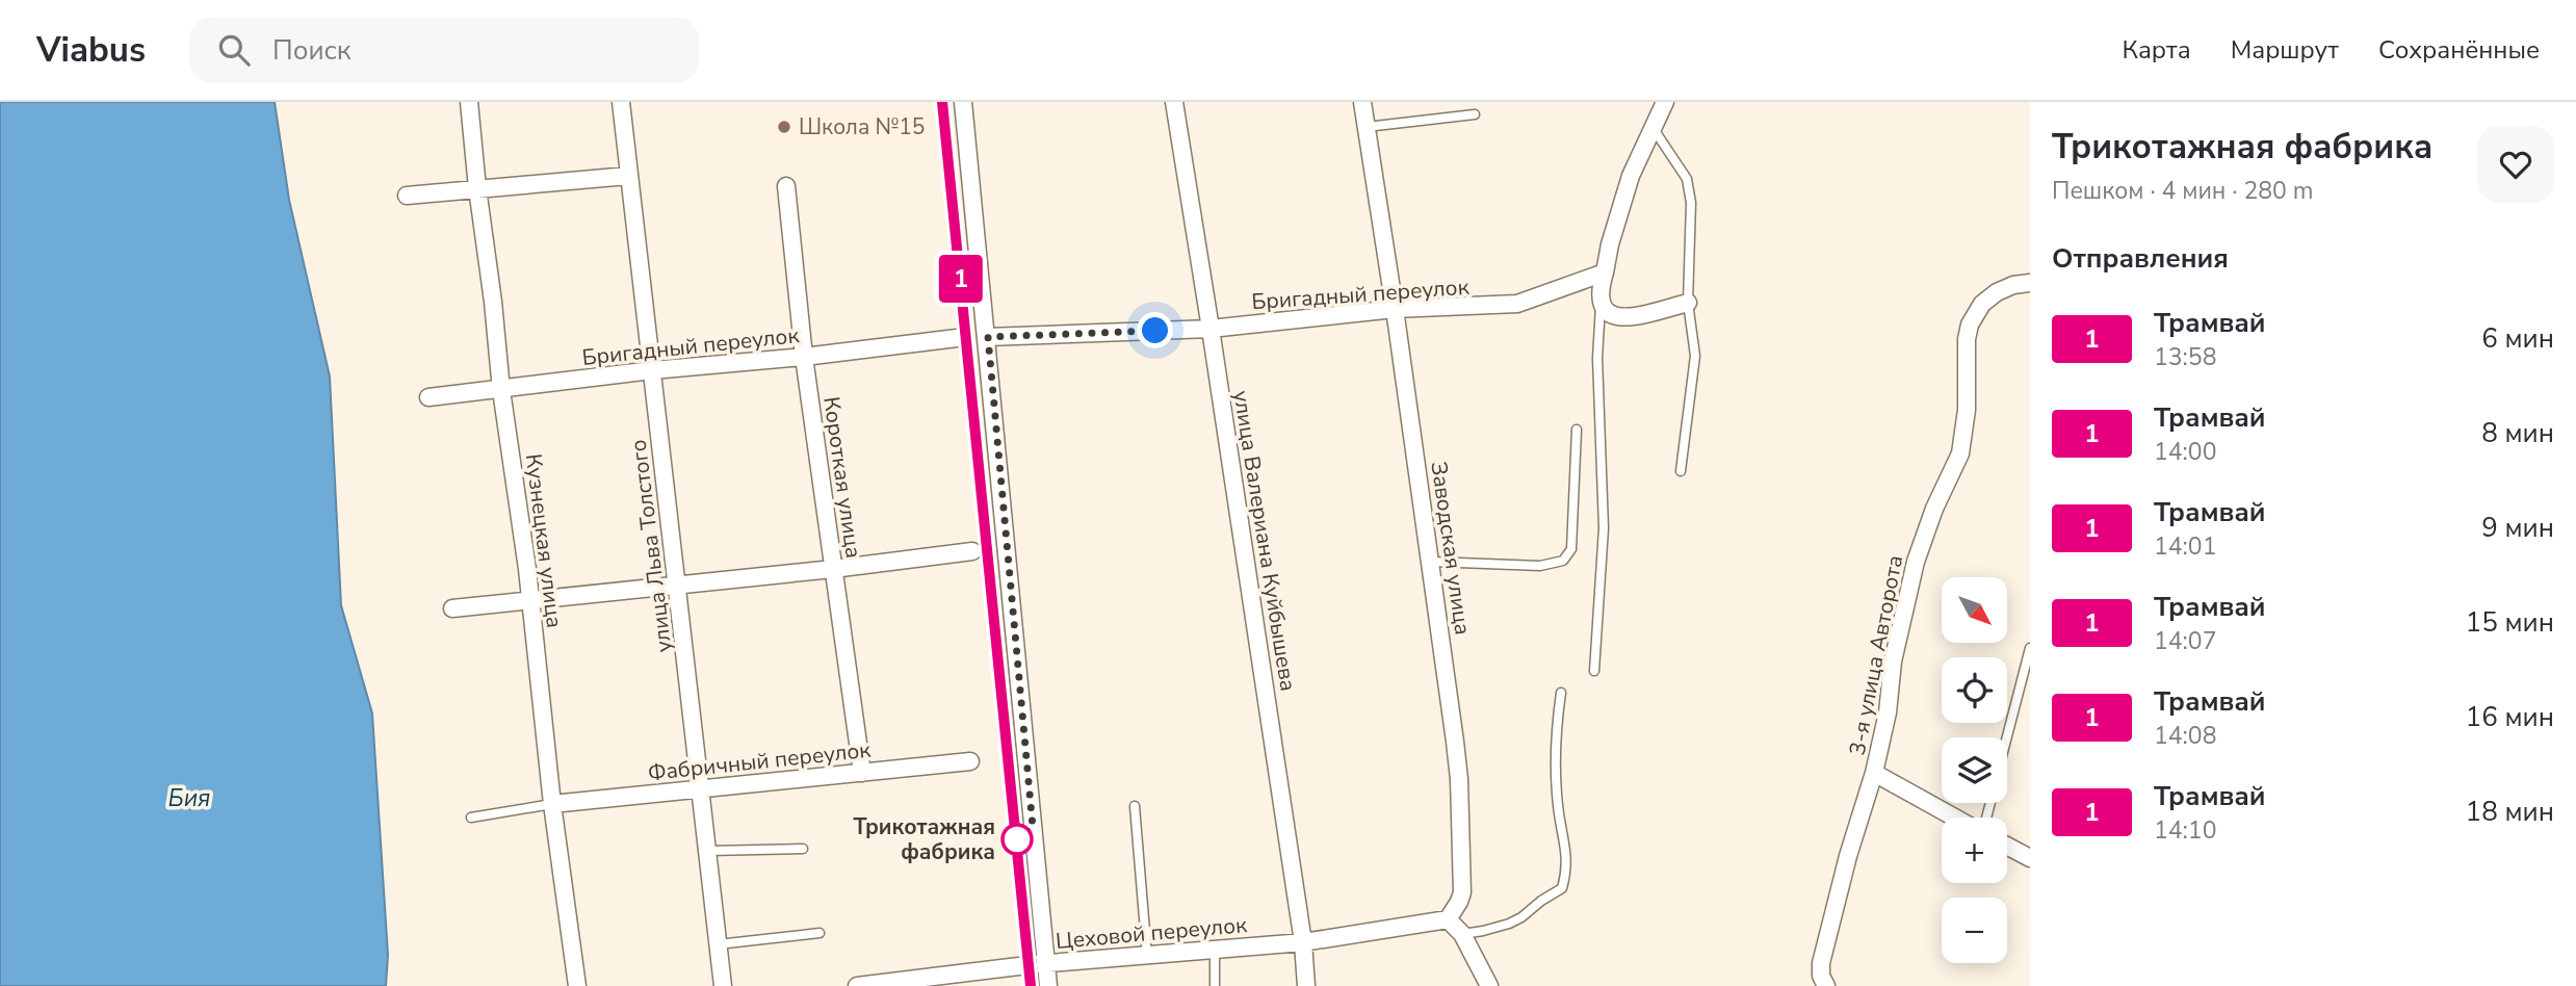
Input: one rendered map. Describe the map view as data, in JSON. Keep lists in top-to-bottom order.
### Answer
{
  "streets": {
    "street": [
      "Бригадный переулок",
      "Короткая улица",
      "Кузнецкая улица",
      "улица Валериана Куйбышева",
      "улица Льва Толстого",
      "Заводская улица",
      "3-я улица Авторота",
      "Фабричный переулок",
      "Цеховой переулок"
    ]
  },
  "crossings": [
    ["Бригадный переулок", "Короткая улица"],
    ["Бригадный переулок", "Кузнецкая улица"],
    ["Бригадный переулок", "улица Валериана Куйбышева"],
    ["Бригадный переулок", "улица Льва Толстого"],
    ["Бригадный переулок", "Заводская улица"],
    ["Короткая улица", "Фабричный переулок"],
    ["Кузнецкая улица", "Фабричный переулок"],
    ["улица Валериана Куйбышева", "Цеховой переулок"],
    ["улица Льва Толстого", "Фабричный переулок"],
    ["Заводская улица", "Цеховой переулок"]
  ],
  "water": ["Бия"],
  "places": ["Школа №15", "Трикотажная фабрика"],
  "lines": ["tram line 1"],
  "north": "bottom right",
  "page": {
    "header": "Viabus",
    "search": "Поиск",
    "nav": ["Карта", "Маршрут", "Сохранённые"],
    "on_map": "1",
    "heading": [
      ["Трикотажная фабрика", "Пешком · 4 мин · 280 m"],
      "Отправления"
    ],
    "list": [
      {
        "mark": "1",
        "name": "Трамвай",
        "note": "13:58",
        "value": "6 мин"
      },
      {
        "mark": "1",
        "name": "Трамвай",
        "note": "14:00",
        "value": "8 мин"
      },
      {
        "mark": "1",
        "name": "Трамвай",
        "note": "14:01",
        "value": "9 мин"
      },
      {
        "mark": "1",
        "name": "Трамвай",
        "note": "14:07",
        "value": "15 мин"
      },
      {
        "mark": "1",
        "name": "Трамвай",
        "note": "14:08",
        "value": "16 мин"
      },
      {
        "mark": "1",
        "name": "Трамвай",
        "note": "14:10",
        "value": "18 мин"
      }
    ],
    "map_buttons": ["+", "−"]
  }
}
